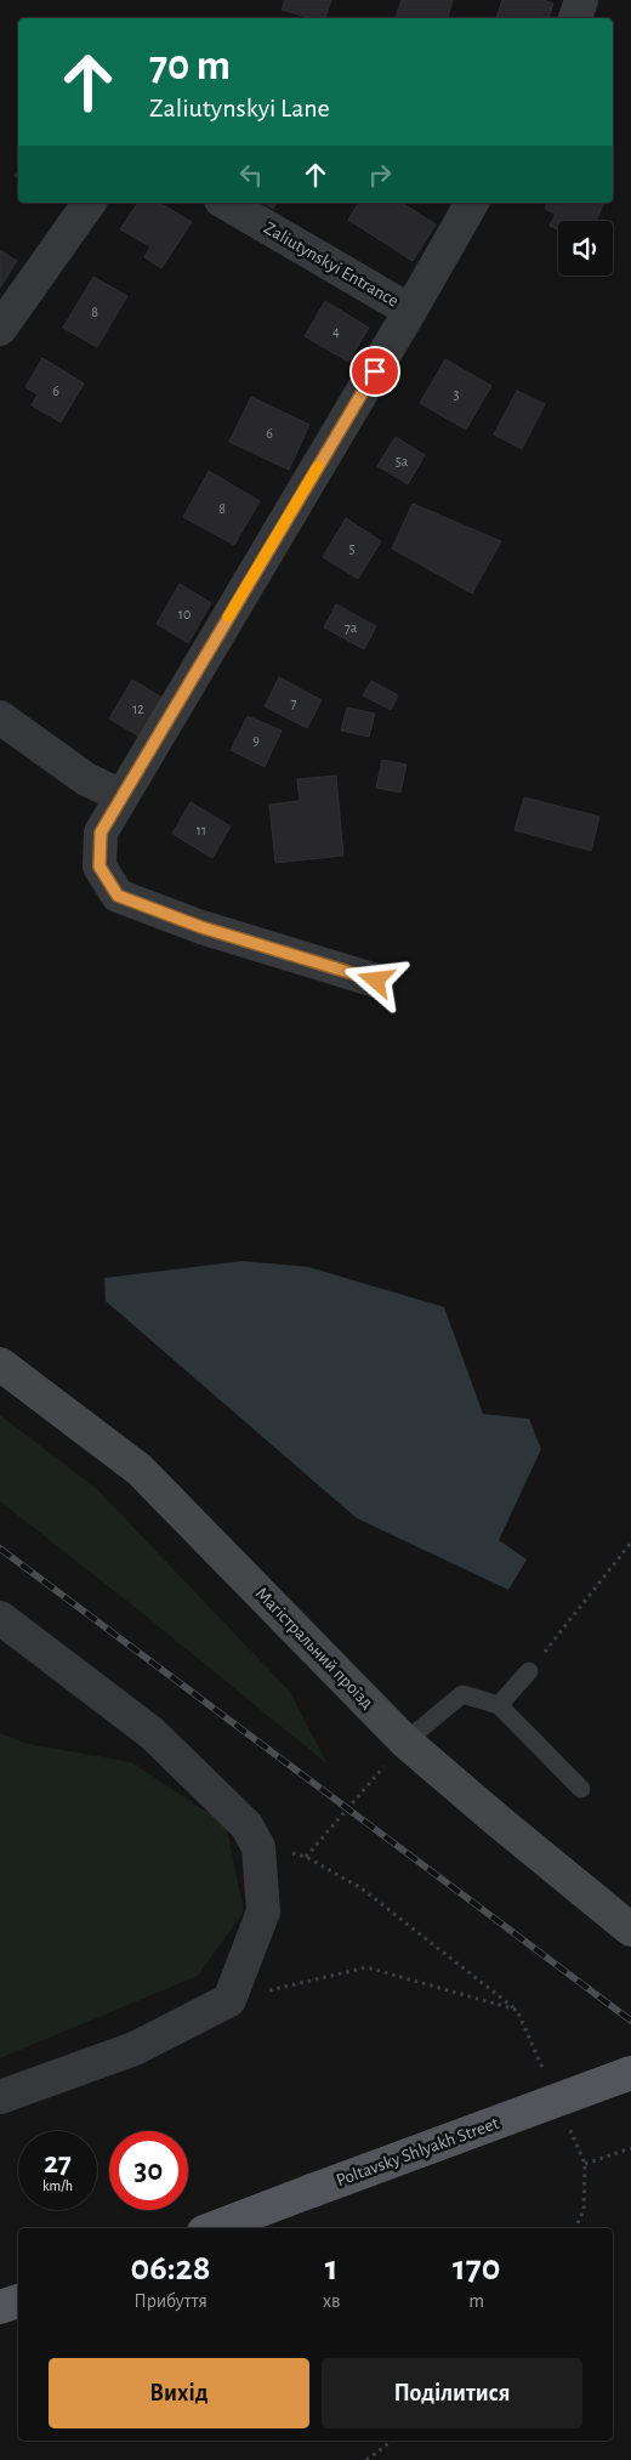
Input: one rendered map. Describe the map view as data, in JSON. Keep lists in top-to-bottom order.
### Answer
{
  "streets": {
    "main road": ["Магістральний проїзд", "Poltavsky Shlyakh Street"],
    "street": ["Zaliutynskyi Entrance"]
  },
  "house_numbers": [
    "8",
    "4",
    "6",
    "3",
    "6",
    "5а",
    "8",
    "5",
    "10",
    "7а",
    "7",
    "12",
    "9",
    "11"
  ],
  "page": {
    "turn": ["70 m", "Zaliutynskyi Lane"],
    "speed": "27 km/h",
    "limit": "30",
    "eta": [
      "06:28",
      "Прибуття",
      "1",
      "хв",
      "170",
      "m"
    ],
    "buttons": ["Вихід", "Поділитися"]
  }
}
